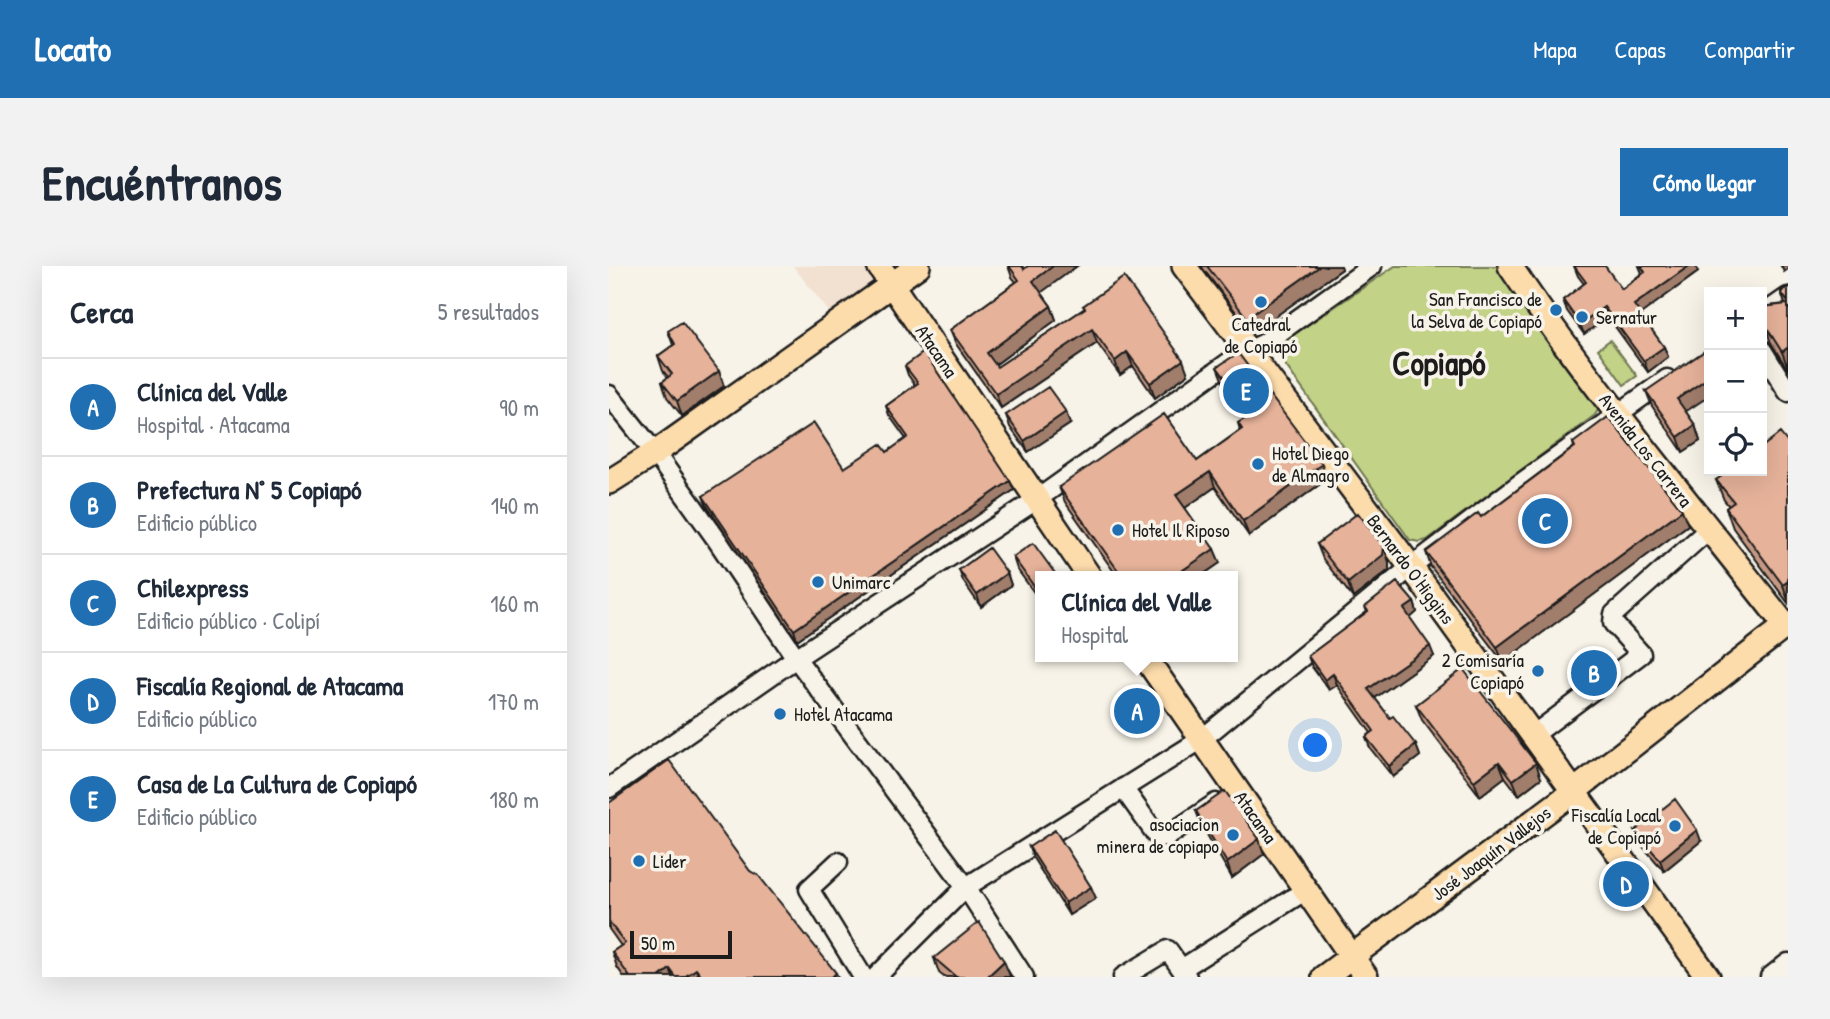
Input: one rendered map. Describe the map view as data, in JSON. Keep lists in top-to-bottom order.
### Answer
{
  "streets": {
    "main road": [
      "Atacama",
      "Avenida Los Carrera",
      "Bernardo O'Higgins",
      "José Joaquín Vallejos"
    ]
  },
  "crossings": [
    ["Atacama", "José Joaquín Vallejos"],
    ["Avenida Los Carrera", "José Joaquín Vallejos"],
    ["Bernardo O'Higgins", "José Joaquín Vallejos"]
  ],
  "districts": ["Copiapó"],
  "places": [
    "Catedral de Copiapó",
    "San Francisco de la Selva de Copiapó",
    "Sernatur",
    "Hotel Diego de Almagro",
    "Hotel Il Riposo",
    "Unimarc",
    "2 Comisaría Copiapó",
    "Hotel Atacama",
    "Fiscalía Local de Copiapó",
    "asociacion minera de copiapo",
    "Lider"
  ],
  "scale_bar": "50 m",
  "page": {
    "header": "Locato",
    "nav": ["Mapa", "Capas", "Compartir"],
    "buttons": "Cómo llegar",
    "title": "Encuéntranos",
    "heading": ["Cerca", "5 resultados"],
    "map_buttons": ["+", "−"],
    "list": [
      {
        "mark": "A",
        "name": "Clínica del Valle",
        "note": "Hospital · Atacama",
        "value": "90 m"
      },
      {
        "mark": "B",
        "name": "Prefectura N° 5 Copiapó",
        "note": "Edificio público",
        "value": "140 m"
      },
      {
        "mark": "C",
        "name": "Chilexpress",
        "note": "Edificio público · Colipí",
        "value": "160 m"
      },
      {
        "mark": "D",
        "name": "Fiscalía Regional de Atacama",
        "note": "Edificio público",
        "value": "170 m"
      },
      {
        "mark": "E",
        "name": "Casa de La Cultura de Copiapó",
        "note": "Edificio público",
        "value": "180 m"
      }
    ],
    "pins": [
      "E",
      "C",
      "B",
      "A",
      "D"
    ],
    "popup": ["Clínica del Valle", "Hospital"],
    "scale": "50 m"
  }
}
